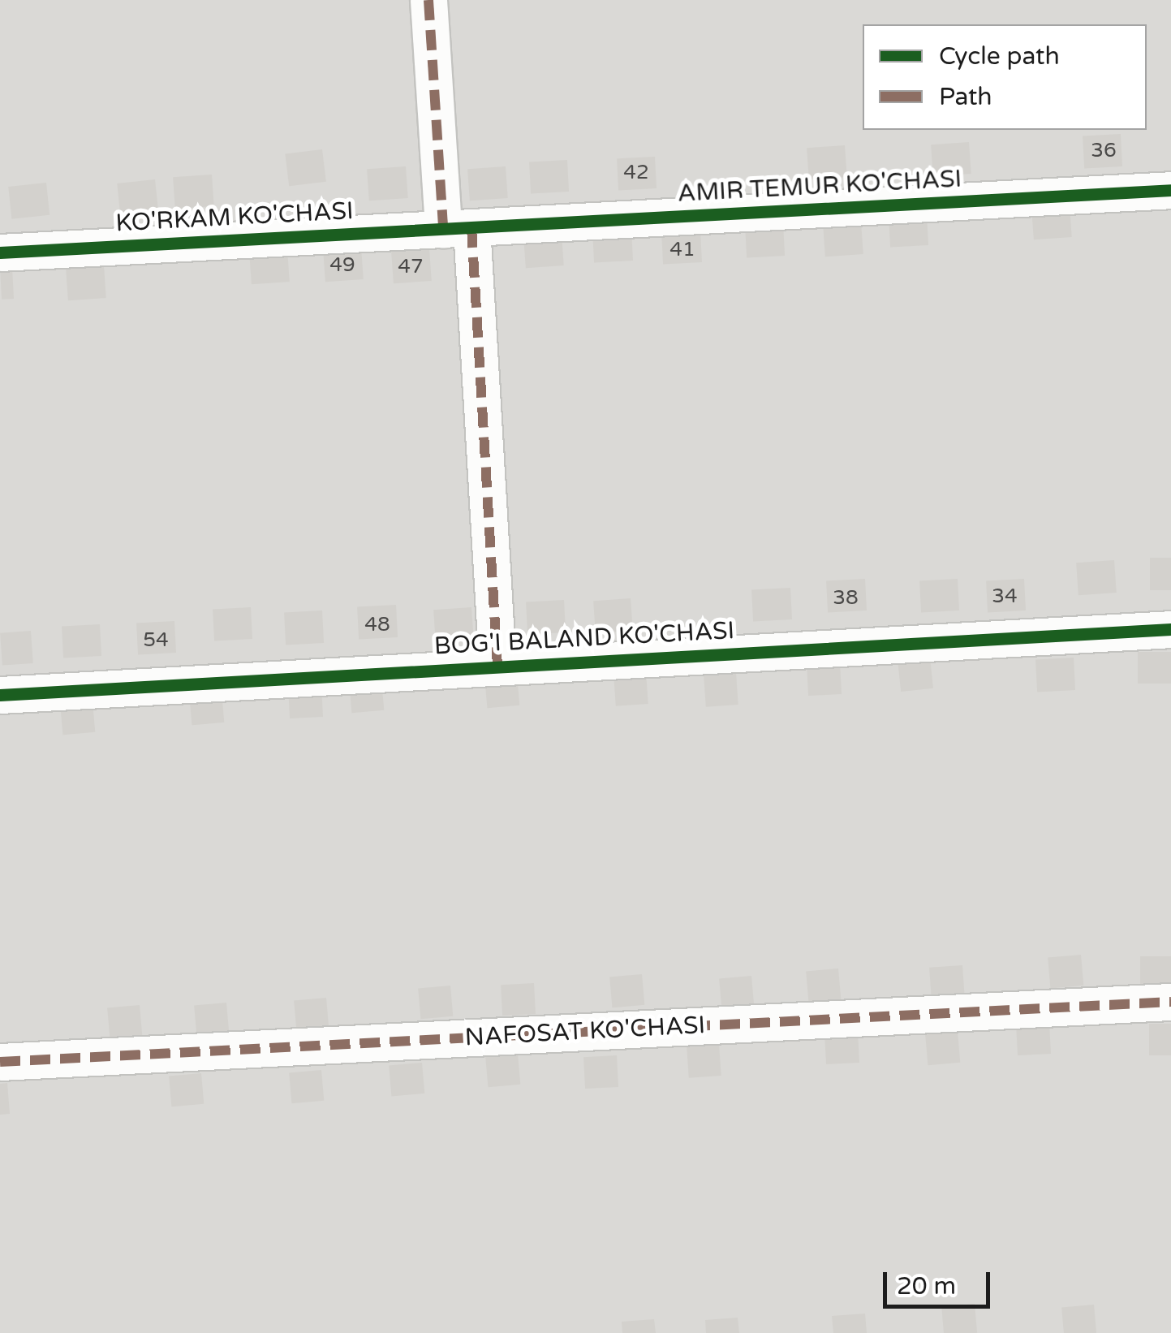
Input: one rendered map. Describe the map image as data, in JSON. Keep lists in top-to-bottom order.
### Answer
{
  "streets": {
    "street": [
      "AMIR TEMUR KO'CHASI",
      "KO'RKAM KO'CHASI",
      "BOG'I BALAND KO'CHASI",
      "NAFOSAT KO'CHASI"
    ]
  },
  "crossings": [
    ["AMIR TEMUR KO'CHASI", "KO'RKAM KO'CHASI"]
  ],
  "house_numbers": [
    "36",
    "42",
    "41",
    "49",
    "47",
    "34",
    "38",
    "48",
    "54"
  ],
  "legend": ["Cycle path", "Path"],
  "scale_bar": "20 m"
}
